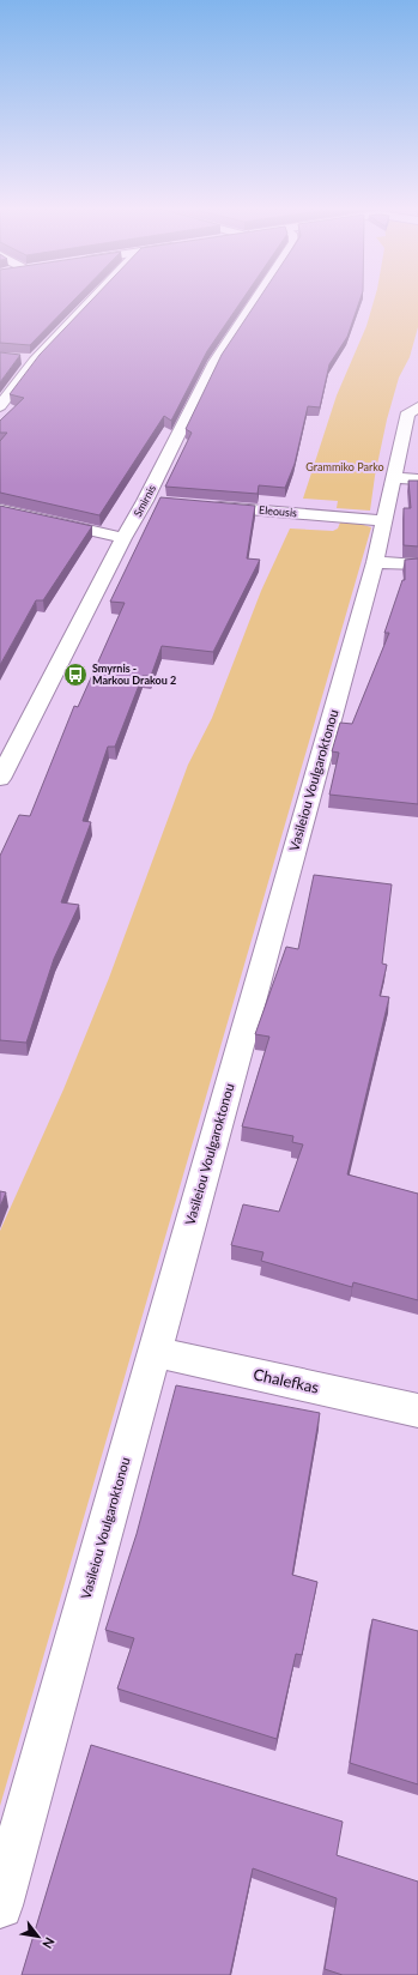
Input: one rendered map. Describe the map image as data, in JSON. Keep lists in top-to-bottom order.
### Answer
{
  "streets": {
    "street": [
      "Smirnis",
      "Eleousis",
      "Vasileiou Voulgaroktonou",
      "Chalefkas"
    ]
  },
  "crossings": [
    ["Eleousis", "Vasileiou Voulgaroktonou"],
    ["Vasileiou Voulgaroktonou", "Chalefkas"]
  ],
  "parks": ["Grammiko Parko"],
  "places": {
    "bus stop": ["Smyrnis - Markou Drakou 2"]
  },
  "north": "bottom right"
}
